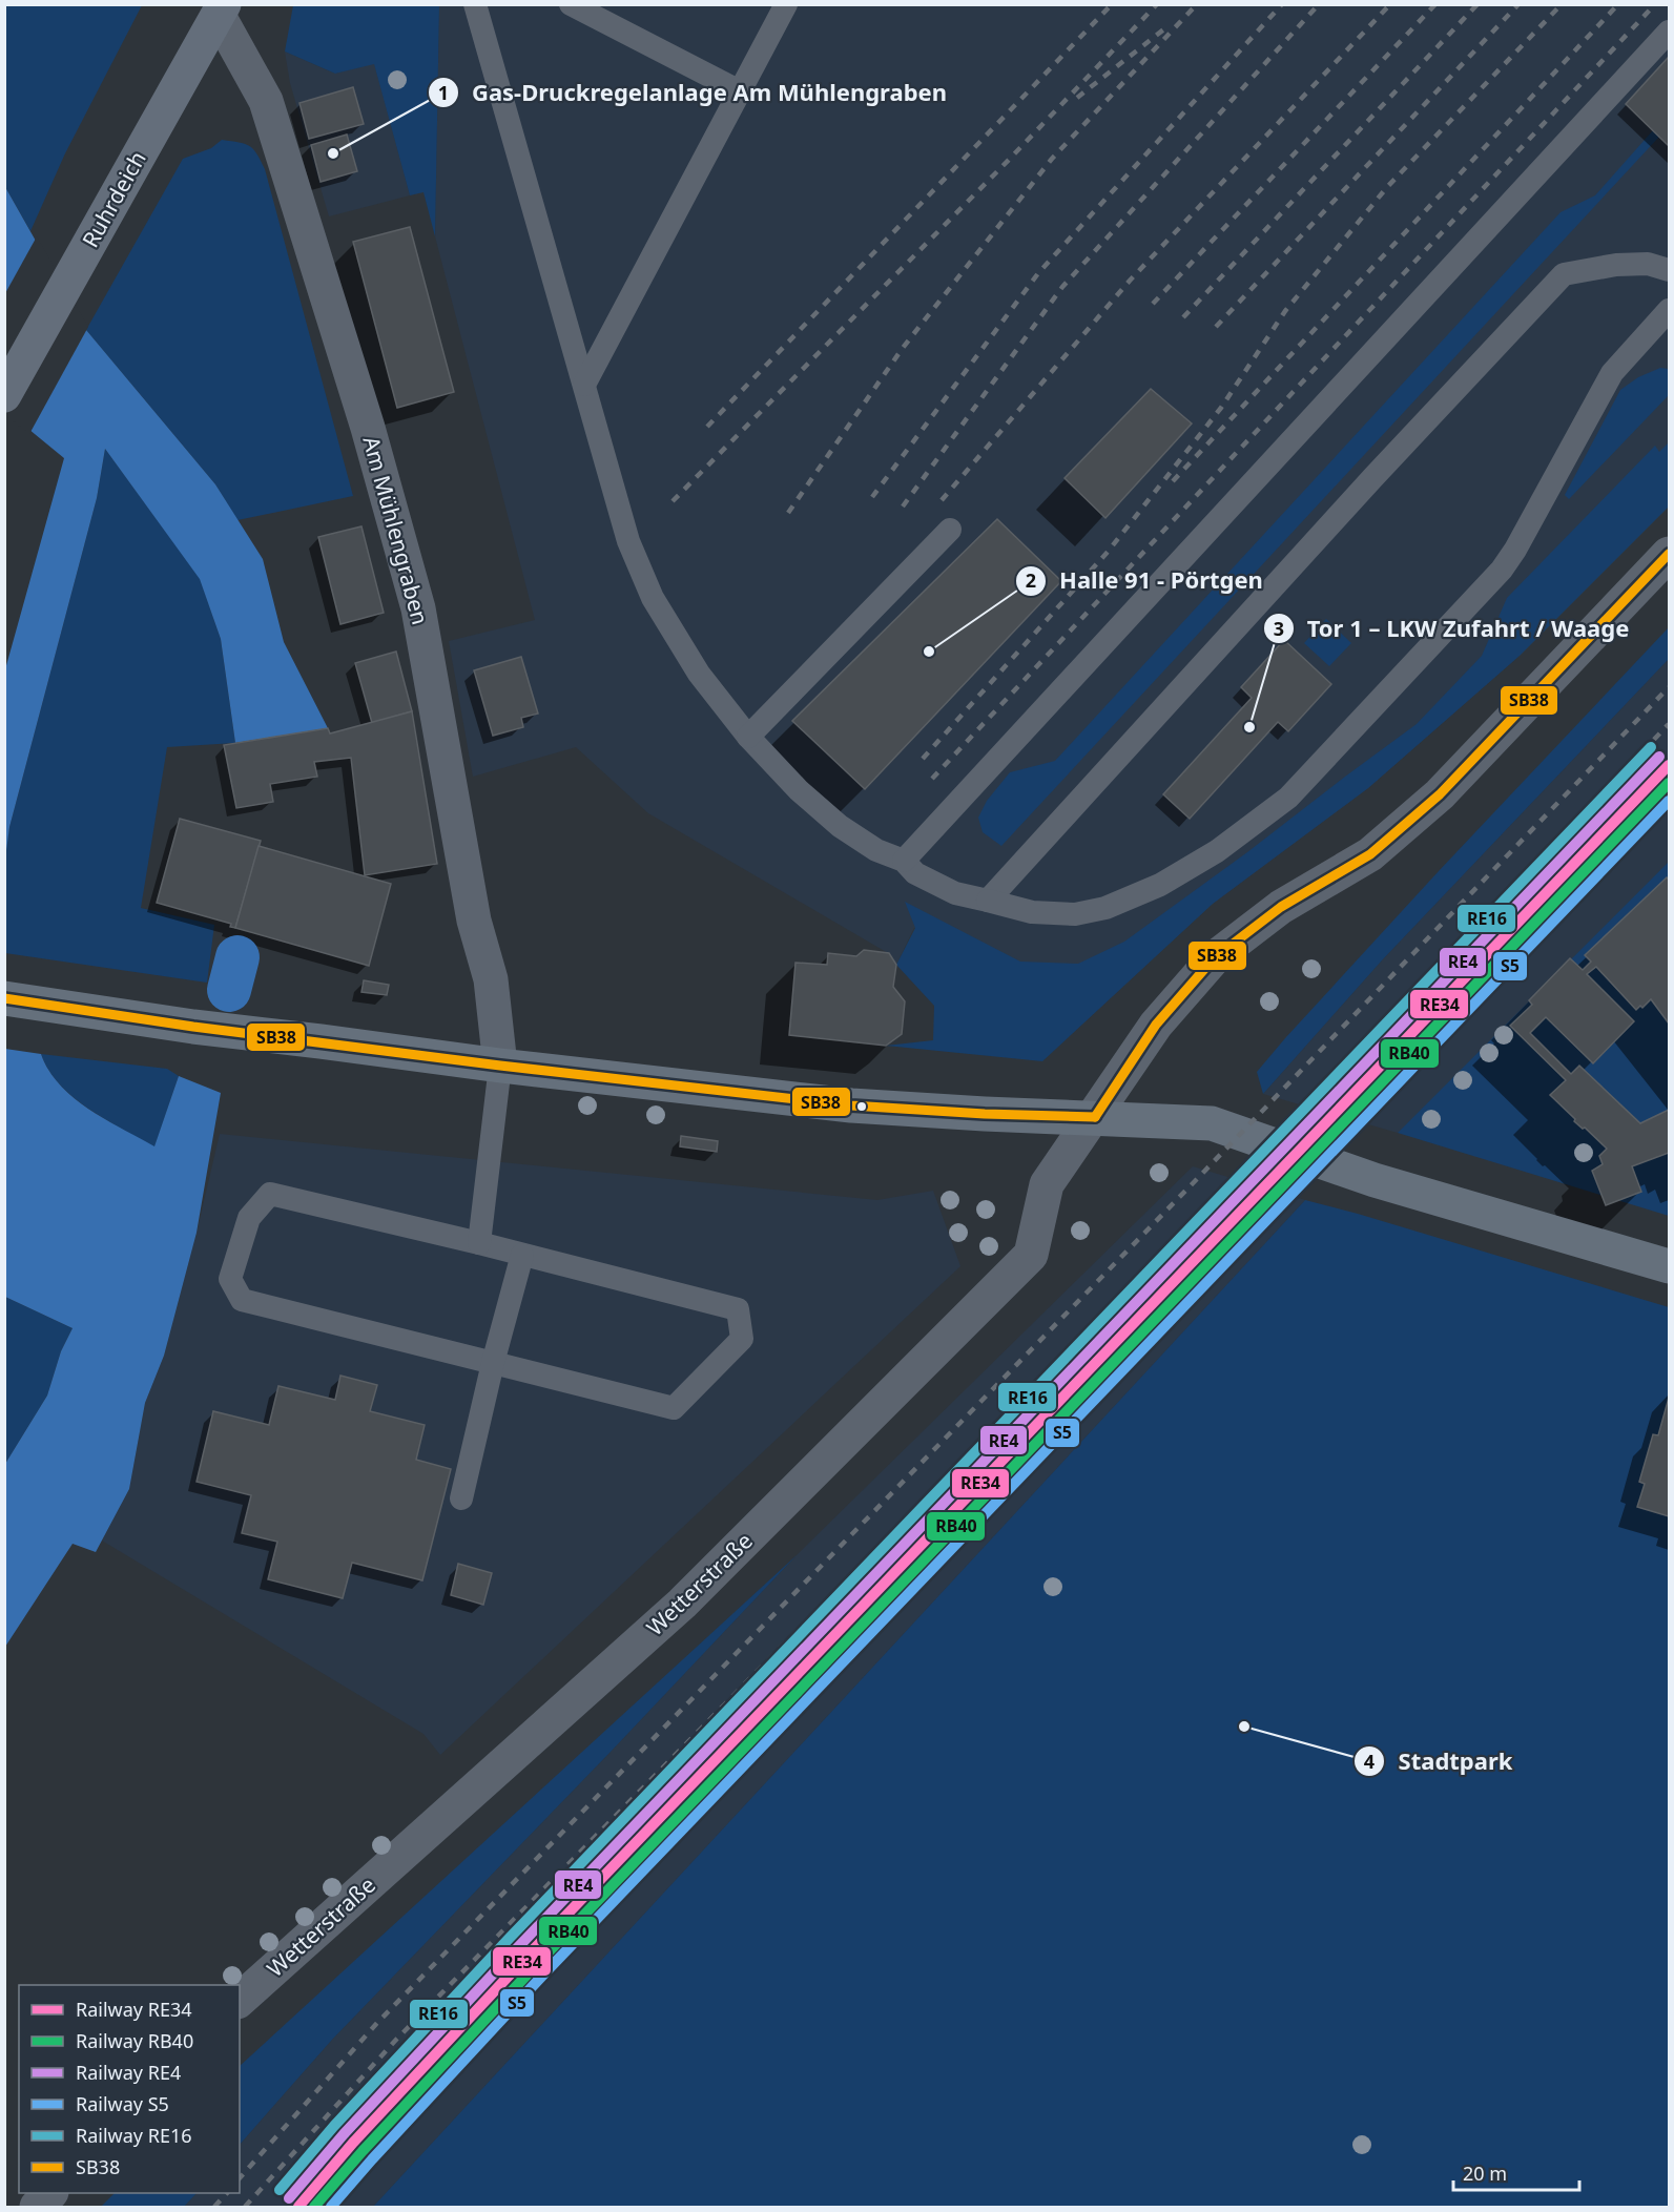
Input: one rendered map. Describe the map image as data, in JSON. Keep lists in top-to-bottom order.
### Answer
{
  "streets": {
    "main road": ["Ruhrdeich"],
    "street": ["Am Mühlengraben", "Wetterstraße"]
  },
  "crossings": [
    ["Ruhrdeich", "Am Mühlengraben"]
  ],
  "places": [
    "Gas-Druckregelanlage Am Mühlengraben",
    "Halle 91 - Pörtgen",
    "Tor 1 – LKW Zufahrt / Waage",
    "Stadtpark"
  ],
  "lines": [
    "transit line SB38",
    "rail line RE16",
    "rail line RE4",
    "rail line RE34",
    "rail line RB40",
    "rail line S5"
  ],
  "legend": [
    "Railway RE34",
    "Railway RB40",
    "Railway RE4",
    "Railway S5",
    "Railway RE16",
    "SB38"
  ],
  "scale_bar": "20 m"
}
